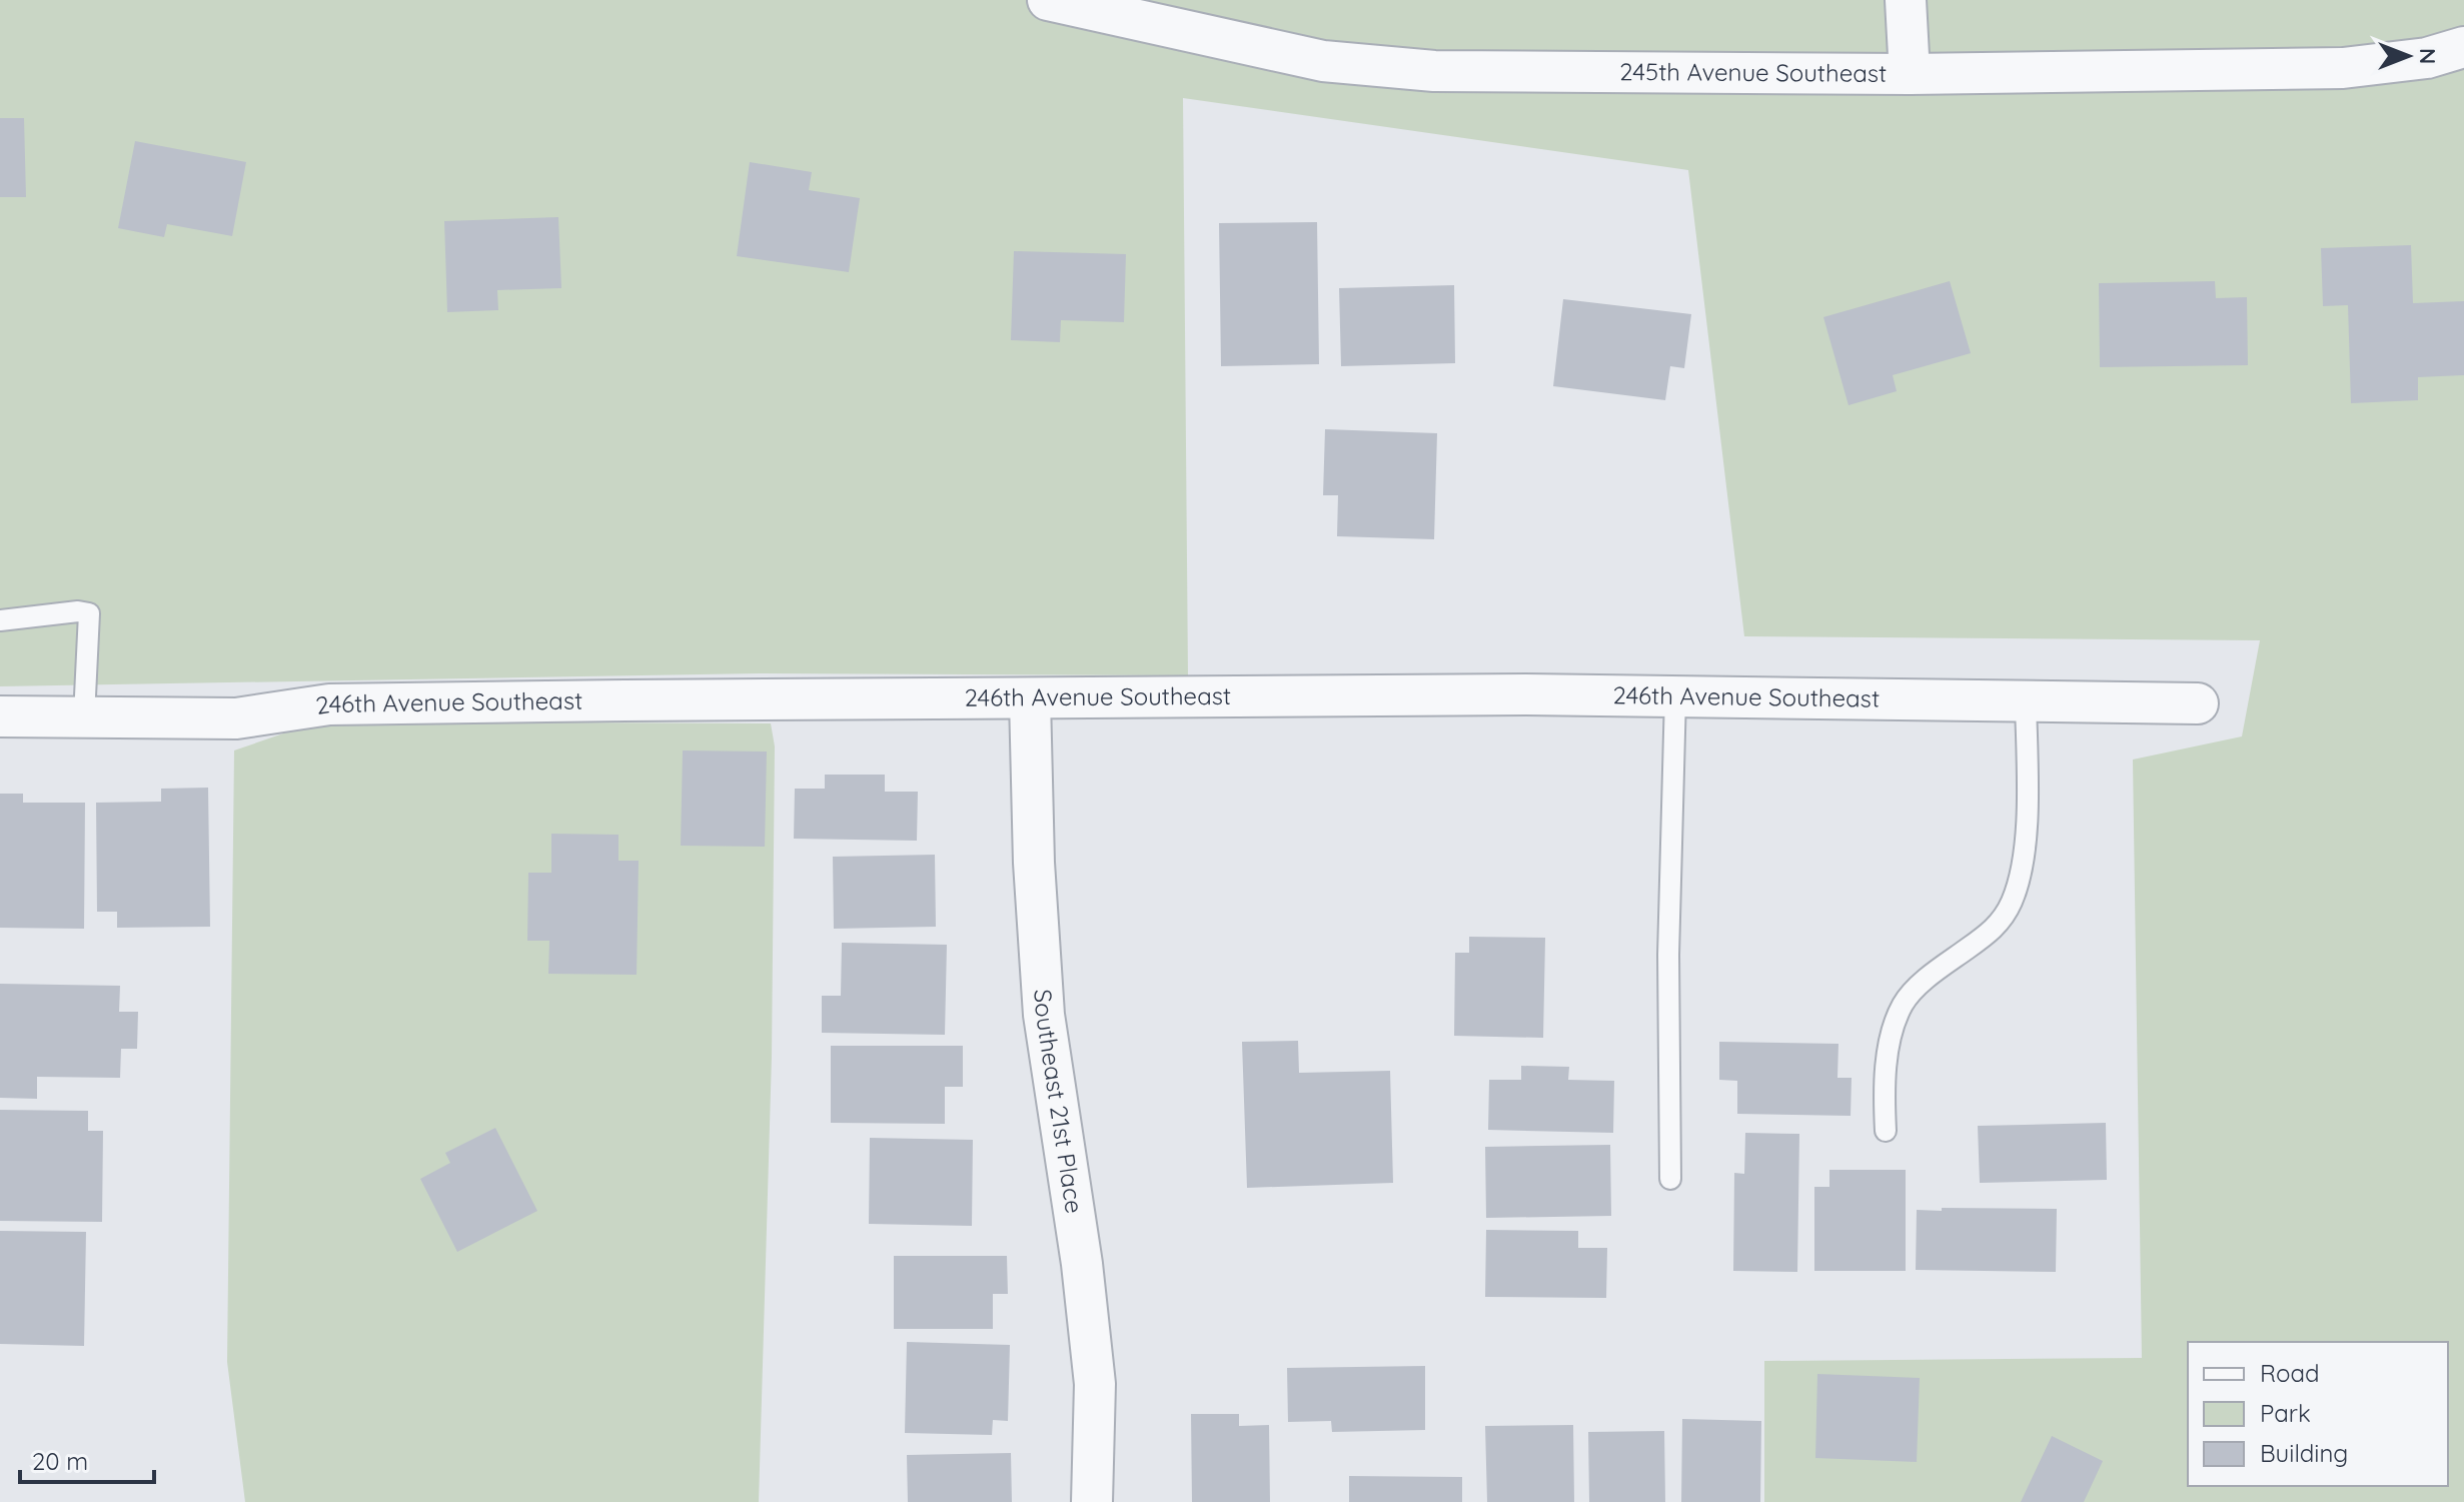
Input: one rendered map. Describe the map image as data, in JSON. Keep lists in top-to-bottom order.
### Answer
{
  "streets": {
    "street": ["245th Avenue Southeast", "246th Avenue Southeast", "Southeast 21st Place"]
  },
  "crossings": [
    ["246th Avenue Southeast", "Southeast 21st Place"]
  ],
  "legend": ["Road", "Park", "Building"],
  "scale_bar": "20 m",
  "north": "right"
}
